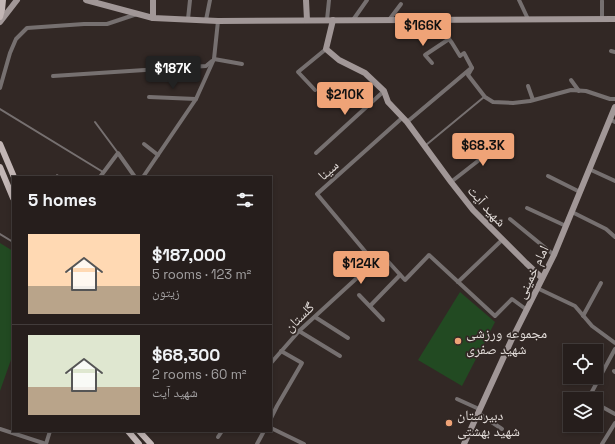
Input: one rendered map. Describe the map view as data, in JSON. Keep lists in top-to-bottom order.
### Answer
{
  "streets": {
    "main road": ["شهید آیت", "امام خمینی"],
    "street": ["سینا", "گلستان"]
  },
  "crossings": [
    ["سینا", "شهید آیت"],
    ["سینا", "گلستان"],
    ["شهید آیت", "امام خمینی"]
  ],
  "places": ["مجموعه ورزشی شهید صفری", "دبیرستان شهید بهشتی"],
  "page": {
    "price": [
      "$166K",
      "$187K",
      "$210K",
      "$68.3K",
      "$124K"
    ],
    "heading": "5 homes",
    "list": [
      {
        "name": "$187,000",
        "note": "5 rooms · 123 m² · زیتون"
      },
      {
        "name": "$68,300",
        "note": "2 rooms · 60 m² · شهید آیت"
      }
    ]
  }
}
